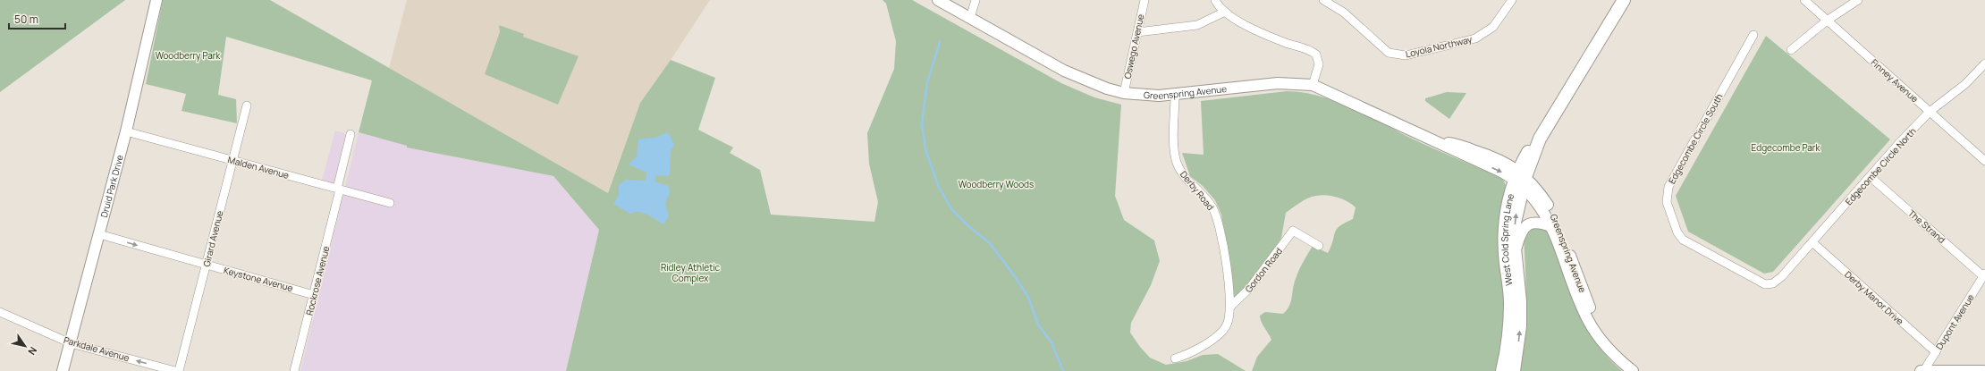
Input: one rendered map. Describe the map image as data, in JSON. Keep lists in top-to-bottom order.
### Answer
{
  "streets": {
    "main road": ["Greenspring Avenue", "Druid Park Drive", "West Cold Spring Lane"],
    "street": [
      "Oswego Avenue",
      "Loyola Northway",
      "Finney Avenue",
      "Edgecombe Circle South",
      "Edgecombe Circle North",
      "Malden Avenue",
      "Derby Road",
      "The Strand",
      "Girard Avenue",
      "Gordon Road",
      "Keystone Avenue",
      "Rockrose Avenue",
      "Derby Manor Drive",
      "Dupont Avenue",
      "Parkdale Avenue"
    ]
  },
  "crossings": [
    ["Oswego Avenue", "Greenspring Avenue"],
    ["Finney Avenue", "Edgecombe Circle North"],
    ["Greenspring Avenue", "Derby Road"],
    ["Greenspring Avenue", "West Cold Spring Lane"],
    ["Edgecombe Circle South", "Edgecombe Circle North"],
    ["Edgecombe Circle North", "The Strand"],
    ["Edgecombe Circle North", "Derby Manor Drive"],
    ["Malden Avenue", "Druid Park Drive"],
    ["Malden Avenue", "Girard Avenue"],
    ["Malden Avenue", "Rockrose Avenue"],
    ["Druid Park Drive", "Keystone Avenue"],
    ["Druid Park Drive", "Parkdale Avenue"],
    ["Derby Road", "Gordon Road"],
    ["The Strand", "Dupont Avenue"],
    ["Girard Avenue", "Keystone Avenue"],
    ["Keystone Avenue", "Rockrose Avenue"],
    ["Derby Manor Drive", "Dupont Avenue"]
  ],
  "one_way": ["Keystone Avenue", "Parkdale Avenue"],
  "parks": [
    "Woodberry Park",
    "Edgecombe Park",
    "Woodberry Woods",
    "Ridley Athletic Complex"
  ],
  "scale_bar": "50 m",
  "north": "bottom right"
}
